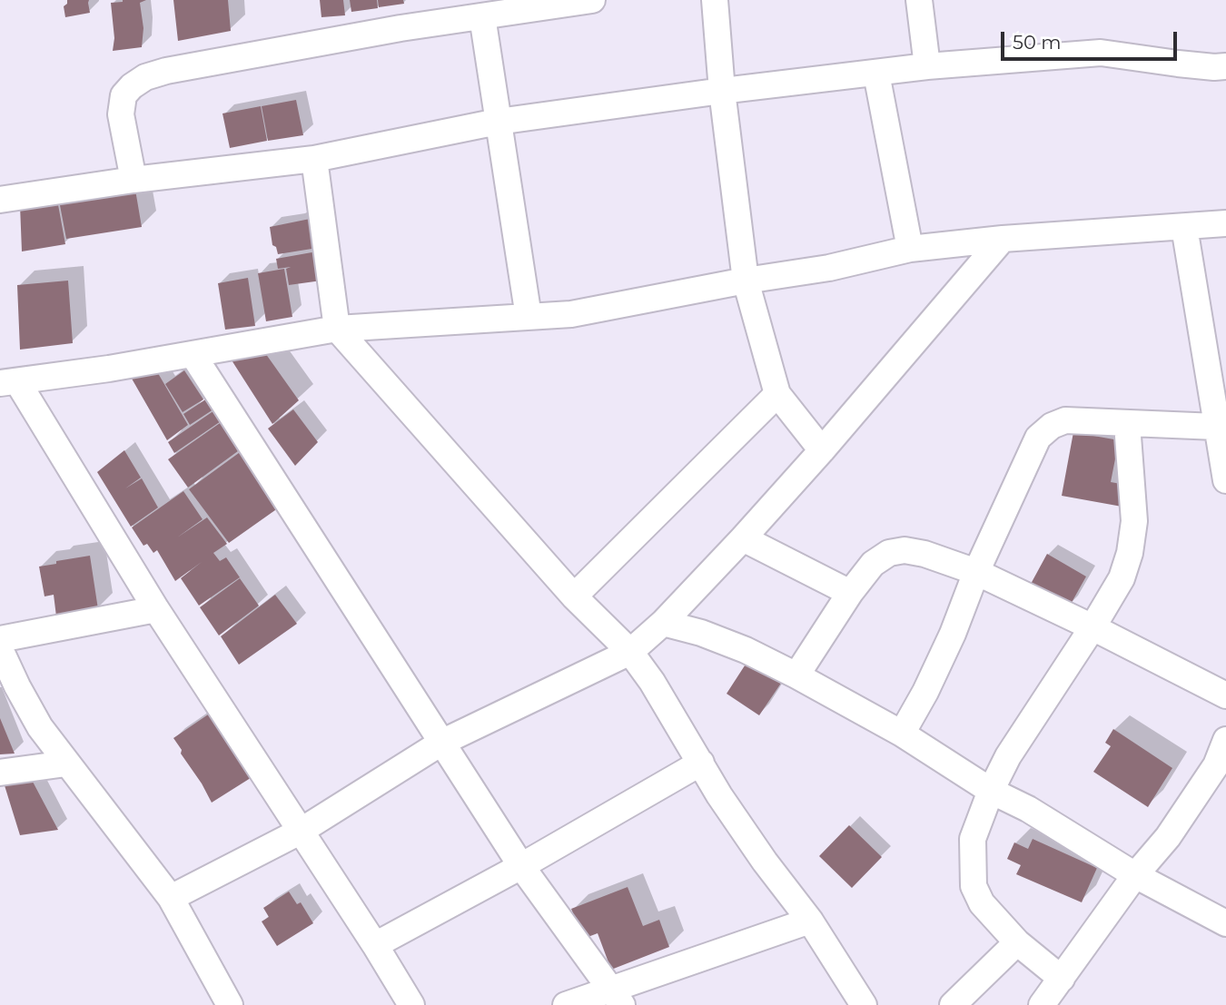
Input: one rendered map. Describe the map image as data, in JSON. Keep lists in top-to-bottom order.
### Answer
{
  "scale_bar": "50 m"
}
